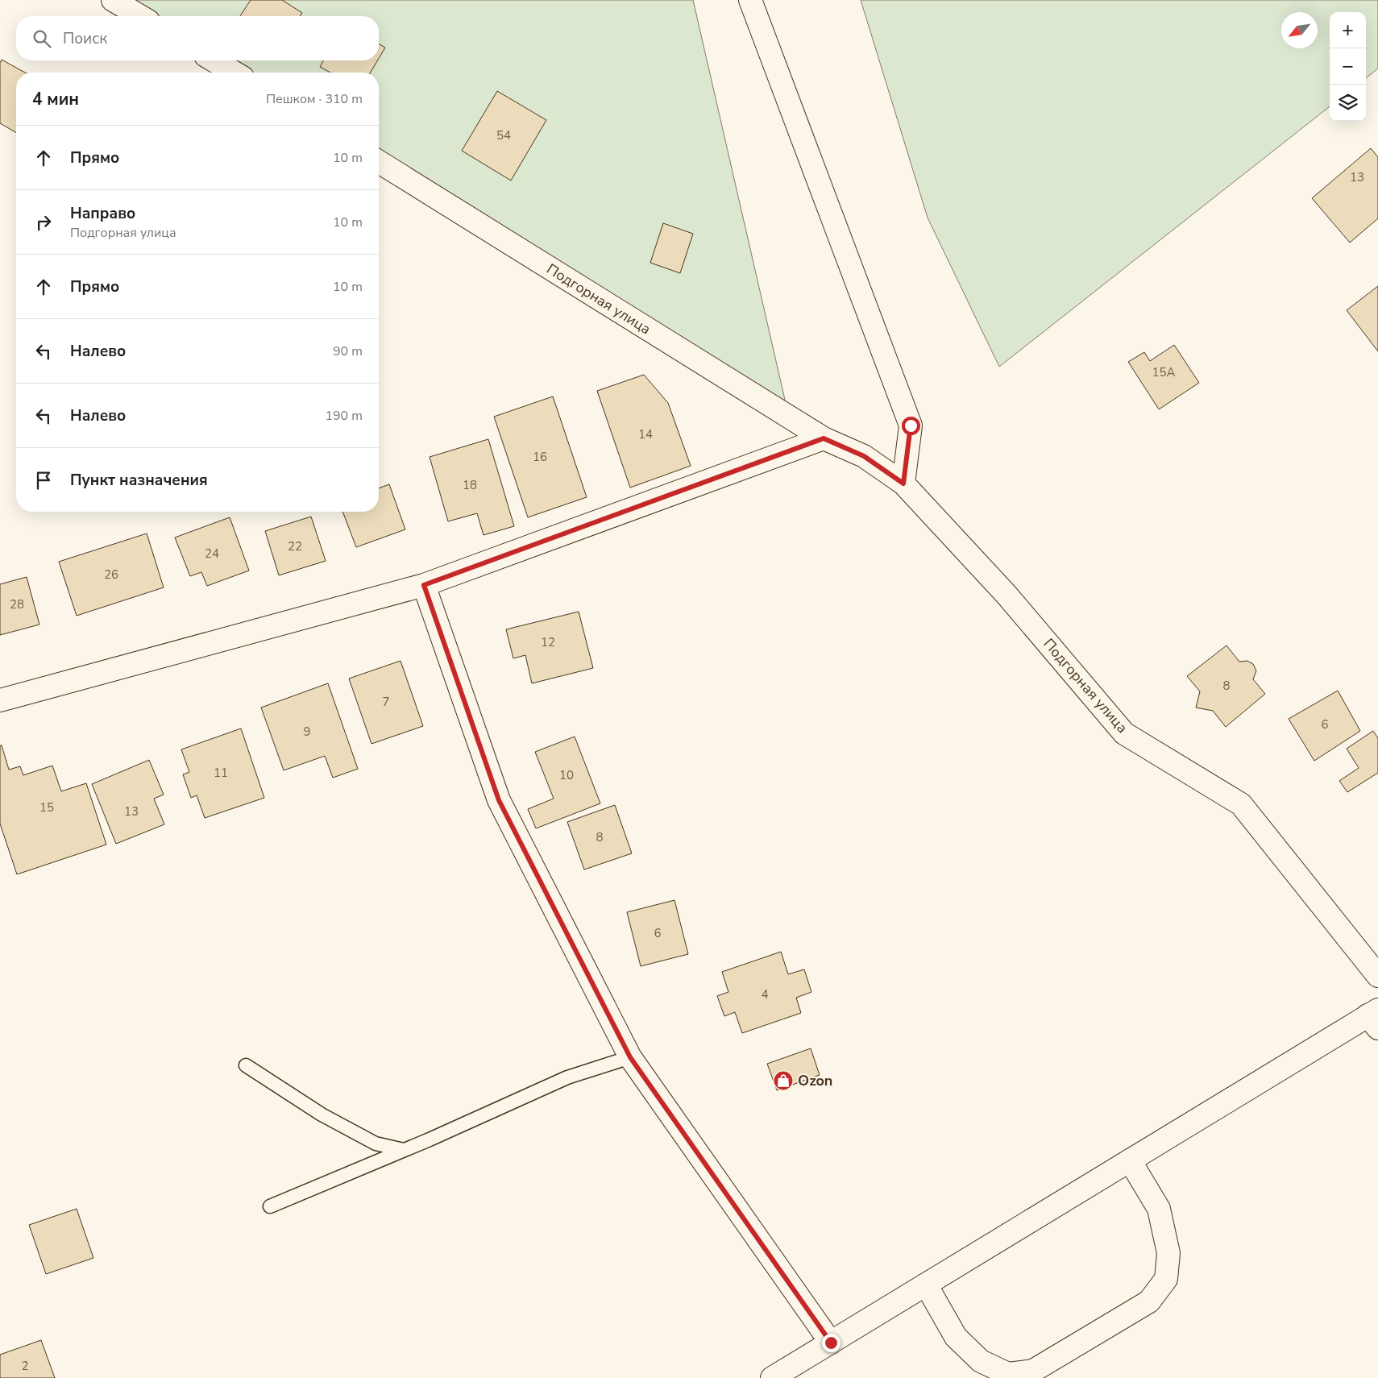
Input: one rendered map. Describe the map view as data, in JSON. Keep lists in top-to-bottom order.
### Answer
{
  "streets": {
    "street": ["Подгорная улица"]
  },
  "places": {
    "shop": ["Ozon"]
  },
  "house_numbers": [
    "54",
    "13",
    "15A",
    "14",
    "16",
    "18",
    "22",
    "24",
    "26",
    "28",
    "12",
    "8",
    "7",
    "6",
    "9",
    "11",
    "10",
    "15",
    "13",
    "8",
    "6",
    "4",
    "2"
  ],
  "north": "bottom left",
  "page": {
    "map_buttons": ["+", "−"],
    "search": "Поиск",
    "heading": ["4 мин", "Пешком · 310 m"],
    "list": [
      ["Прямо", "10 m"],
      ["Направо", "Подгорная улица", "10 m"],
      ["Прямо", "10 m"],
      ["Налево", "90 m"],
      ["Налево", "190 m"],
      "Пункт назначения"
    ]
  }
}
